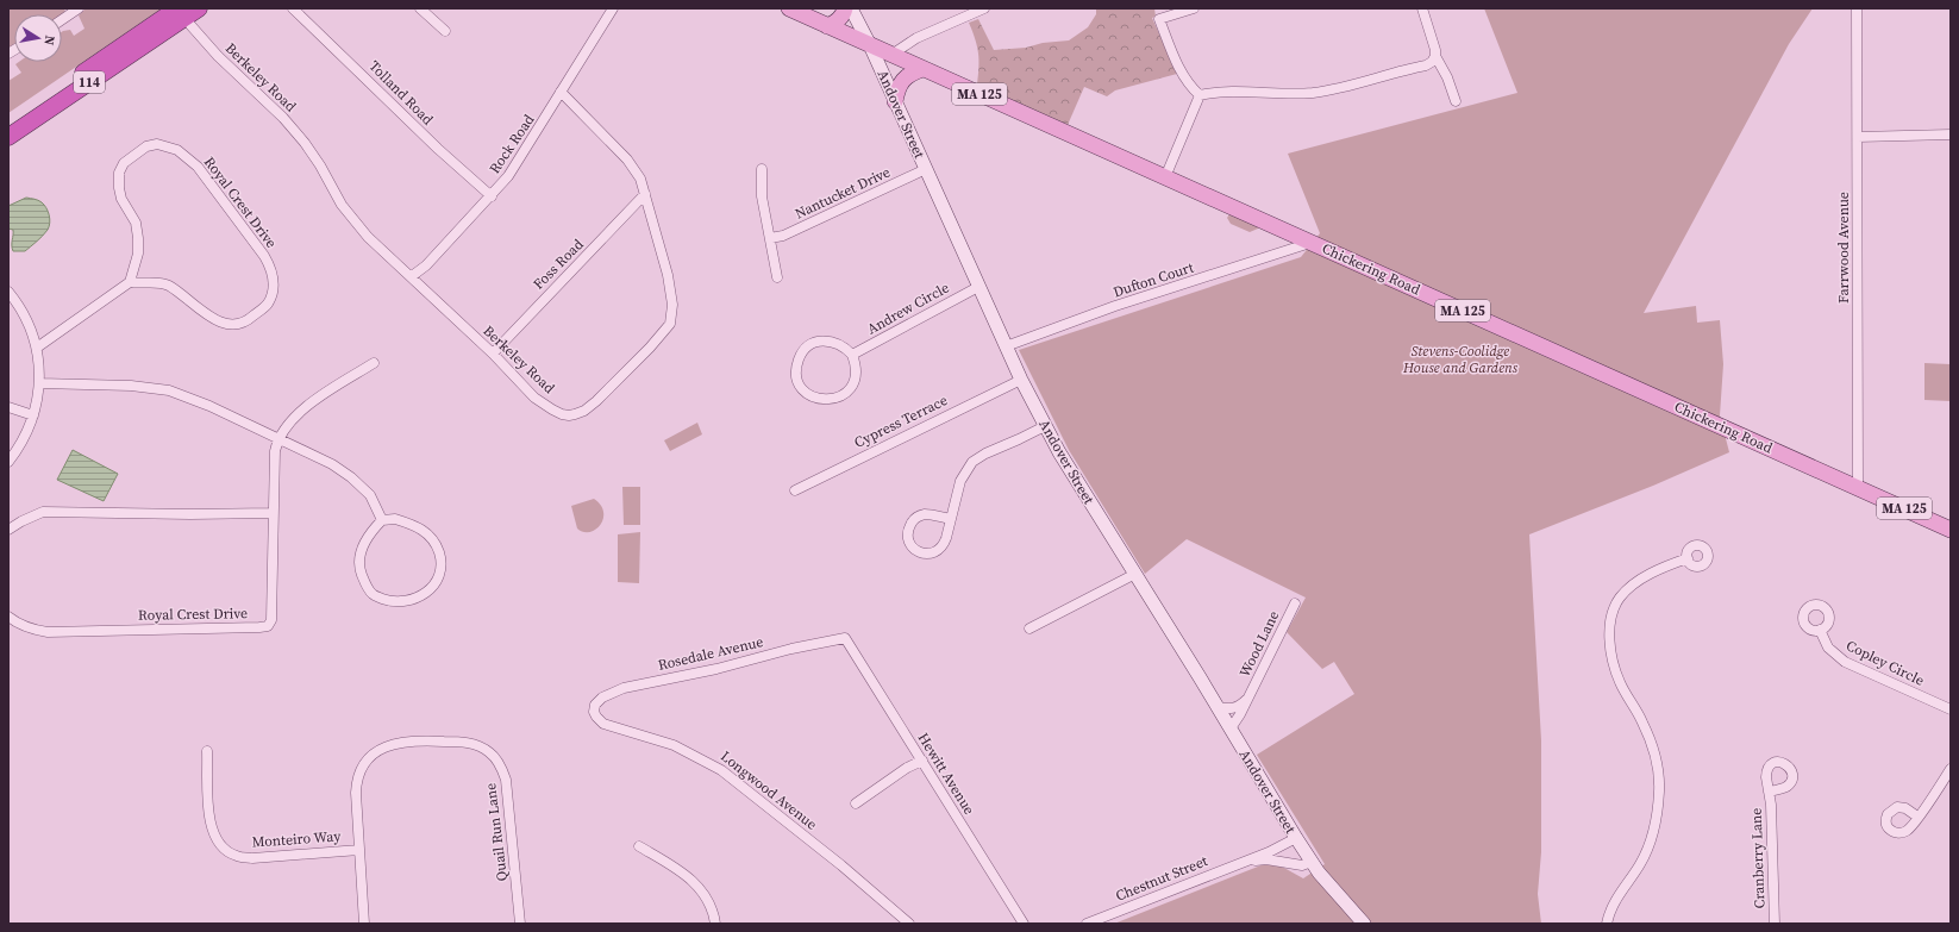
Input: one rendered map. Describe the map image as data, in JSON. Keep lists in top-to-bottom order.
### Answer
{
  "streets": {
    "highway": ["114"],
    "main road": ["MA 125", "Andover Street", "Chickering Road"],
    "street": [
      "Berkeley Road",
      "Tolland Road",
      "Rock Road",
      "Nantucket Drive",
      "Royal Crest Drive",
      "Farrwood Avenue",
      "Foss Road",
      "Dufton Court",
      "Andrew Circle",
      "Cypress Terrace",
      "Wood Lane",
      "Rosedale Avenue",
      "Copley Circle",
      "Hewitt Avenue",
      "Longwood Avenue",
      "Quail Run Lane",
      "Monteiro Way",
      "Cranberry Lane",
      "Chestnut Street"
    ]
  },
  "crossings": [
    ["Berkeley Road", "114"],
    ["Berkeley Road", "Rock Road"],
    ["Berkeley Road", "Foss Road"],
    ["Tolland Road", "Rock Road"],
    ["MA 125", "Andover Street"],
    ["MA 125", "Chickering Road"],
    ["Andover Street", "Nantucket Drive"],
    ["Andover Street", "Chickering Road"],
    ["Andover Street", "Dufton Court"],
    ["Andover Street", "Andrew Circle"],
    ["Andover Street", "Cypress Terrace"],
    ["Andover Street", "Wood Lane"],
    ["Andover Street", "Chestnut Street"],
    ["Farrwood Avenue", "Chickering Road"],
    ["Chickering Road", "Dufton Court"],
    ["Rosedale Avenue", "Hewitt Avenue"],
    ["Rosedale Avenue", "Longwood Avenue"],
    ["Quail Run Lane", "Monteiro Way"]
  ],
  "parks": ["Stevens-Coolidge House and Gardens"],
  "north": "right"
}
